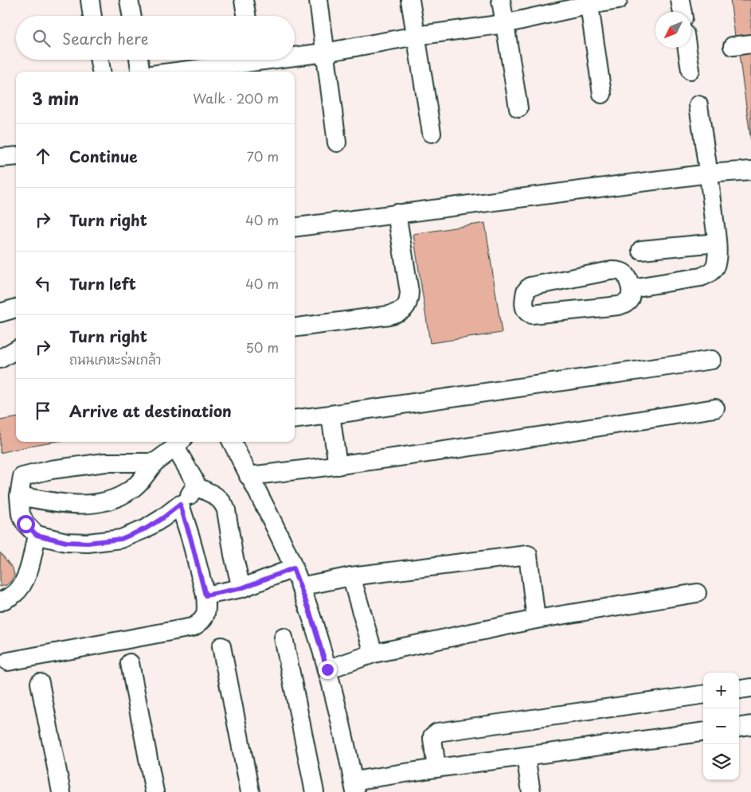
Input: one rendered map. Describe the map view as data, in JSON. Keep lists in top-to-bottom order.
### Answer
{
  "north": "bottom left",
  "page": {
    "search": "Search here",
    "heading": ["3 min", "Walk · 200 m"],
    "list": [
      ["Continue", "70 m"],
      ["Turn right", "40 m"],
      ["Turn left", "40 m"],
      ["Turn right", "ถนนเคหะร่มเกล้า", "50 m"],
      "Arrive at destination"
    ],
    "map_buttons": ["+", "−"]
  }
}
